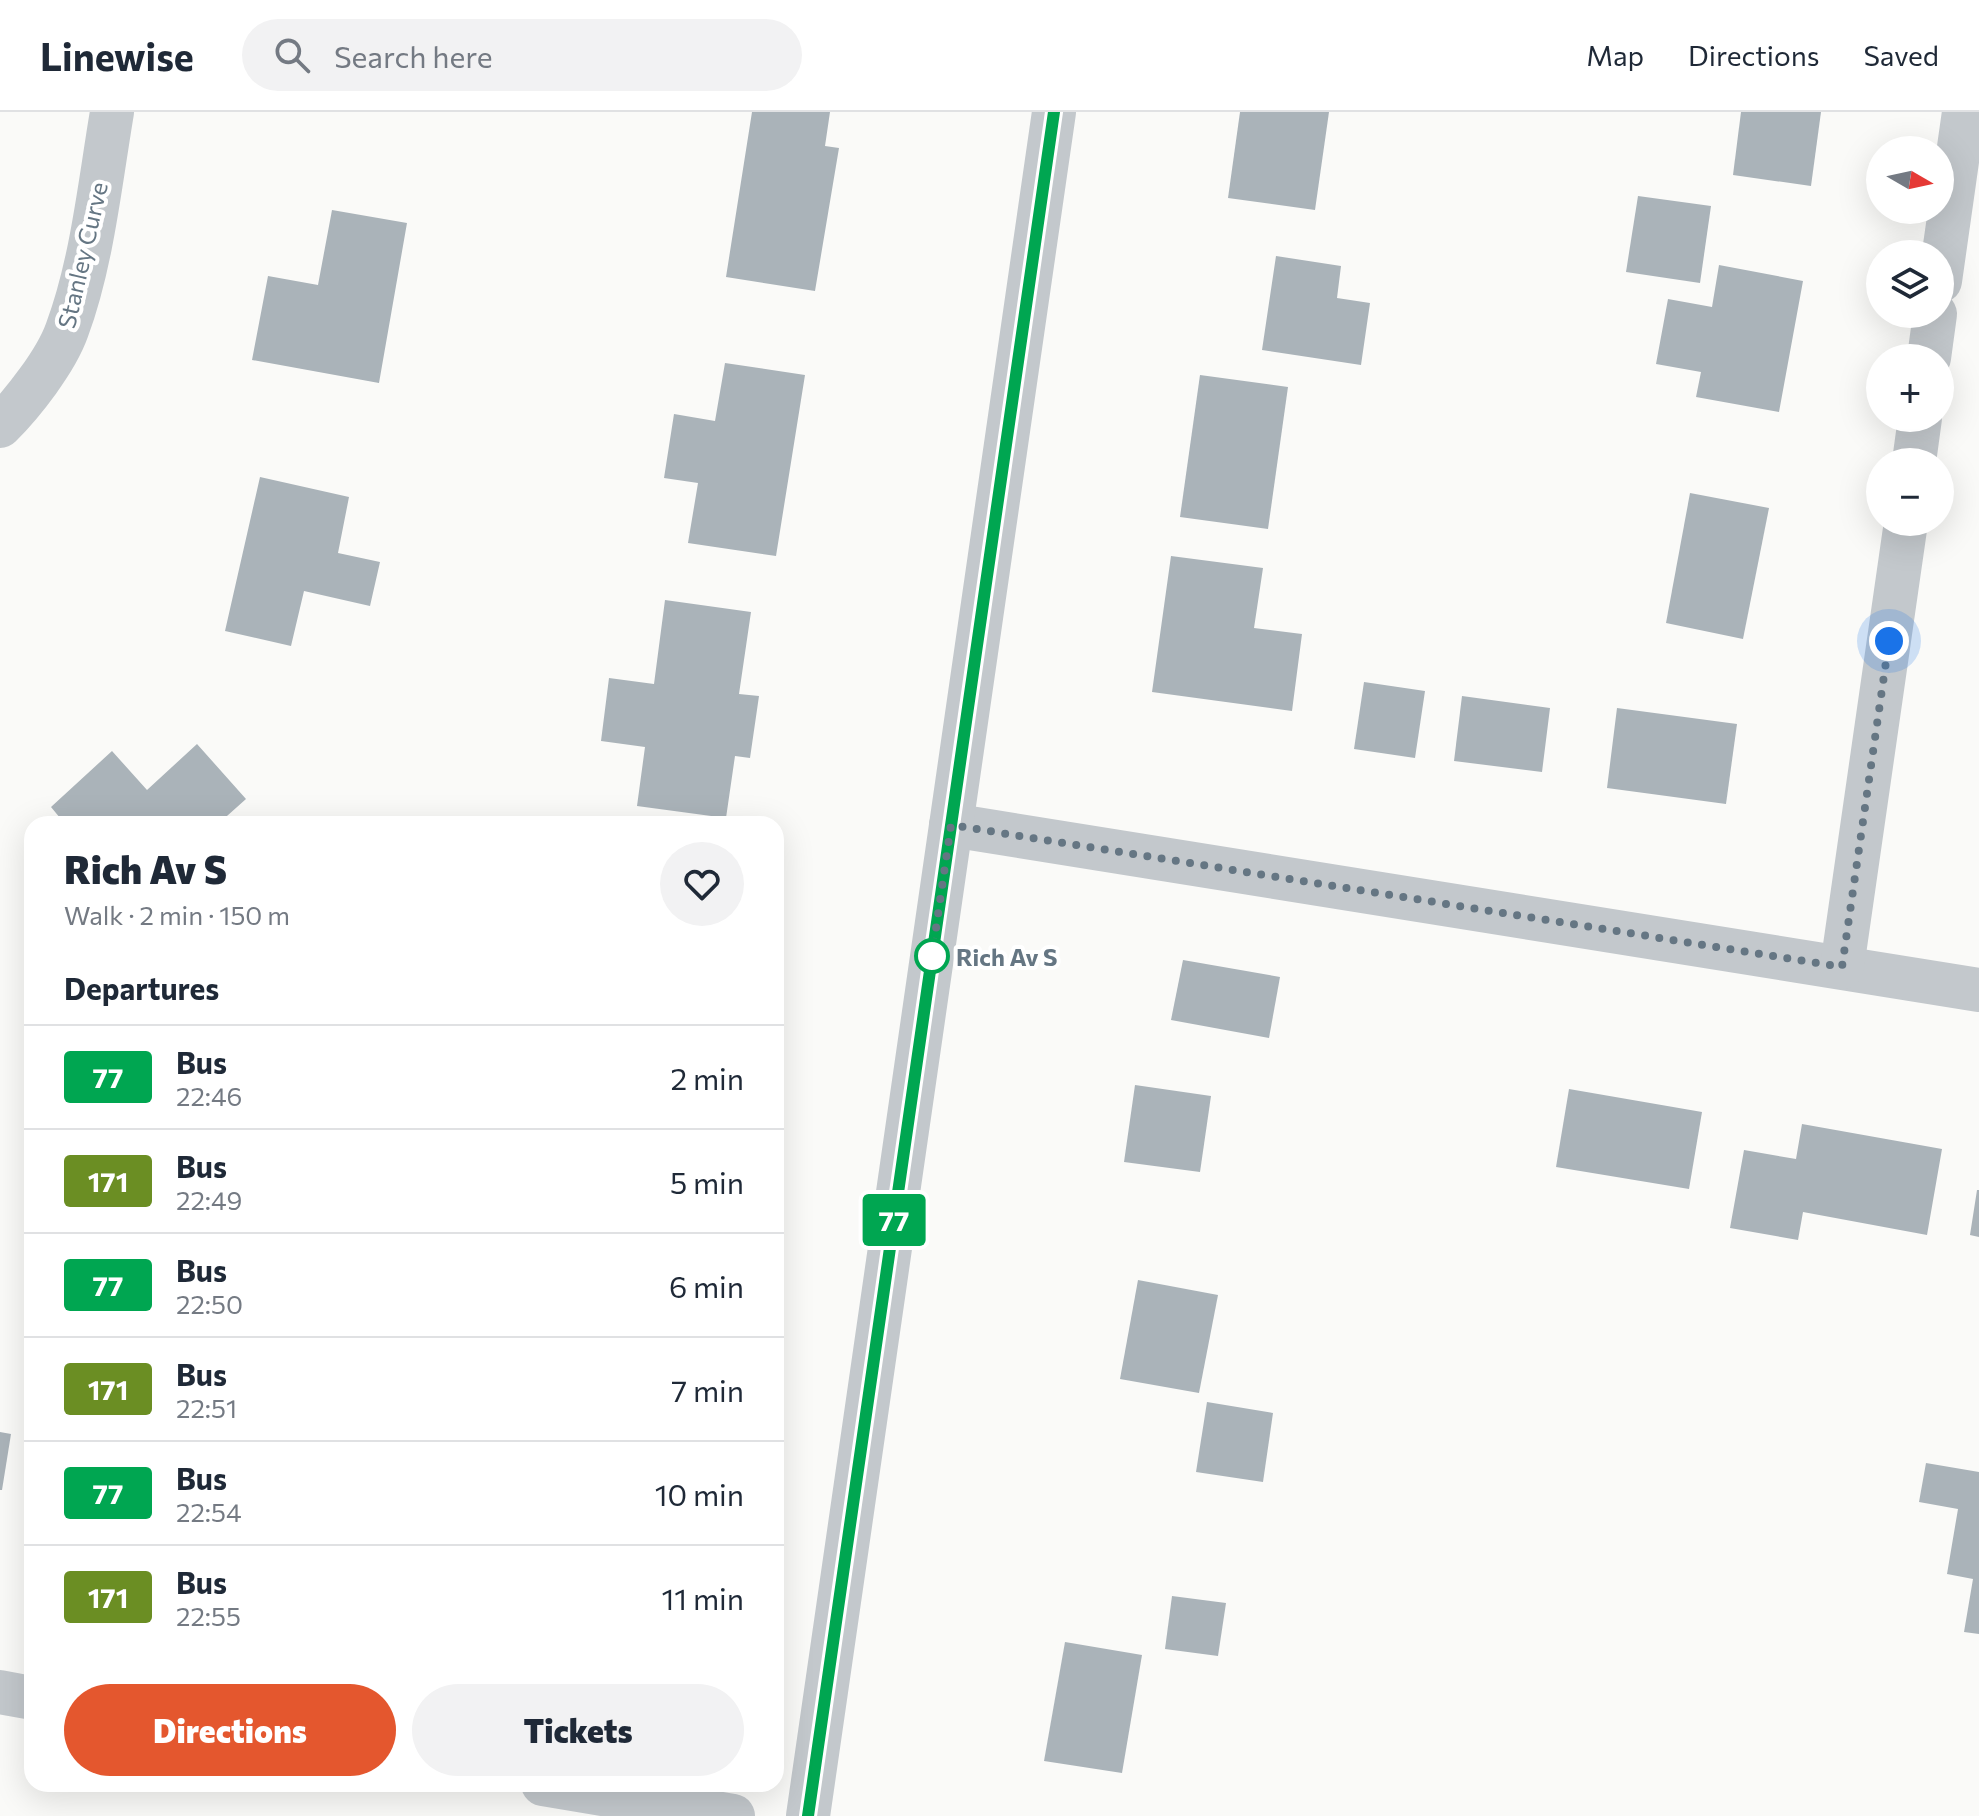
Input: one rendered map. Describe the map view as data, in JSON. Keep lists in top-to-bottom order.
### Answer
{
  "streets": {
    "street": ["Stanley Curve"]
  },
  "places": ["Rich Av S"],
  "lines": ["bus line 77"],
  "north": "right",
  "page": {
    "header": "Linewise",
    "search": "Search here",
    "nav": ["Map", "Directions", "Saved"],
    "on_map": "77",
    "map_buttons": ["+", "−"],
    "heading": [
      ["Rich Av S", "Walk · 2 min · 150 m"],
      "Departures"
    ],
    "list": [
      {
        "mark": "77",
        "name": "Bus",
        "note": "22:46",
        "value": "2 min"
      },
      {
        "mark": "171",
        "name": "Bus",
        "note": "22:49",
        "value": "5 min"
      },
      {
        "mark": "77",
        "name": "Bus",
        "note": "22:50",
        "value": "6 min"
      },
      {
        "mark": "171",
        "name": "Bus",
        "note": "22:51",
        "value": "7 min"
      },
      {
        "mark": "77",
        "name": "Bus",
        "note": "22:54",
        "value": "10 min"
      },
      {
        "mark": "171",
        "name": "Bus",
        "note": "22:55",
        "value": "11 min"
      }
    ],
    "buttons": ["Directions", "Tickets"]
  }
}
